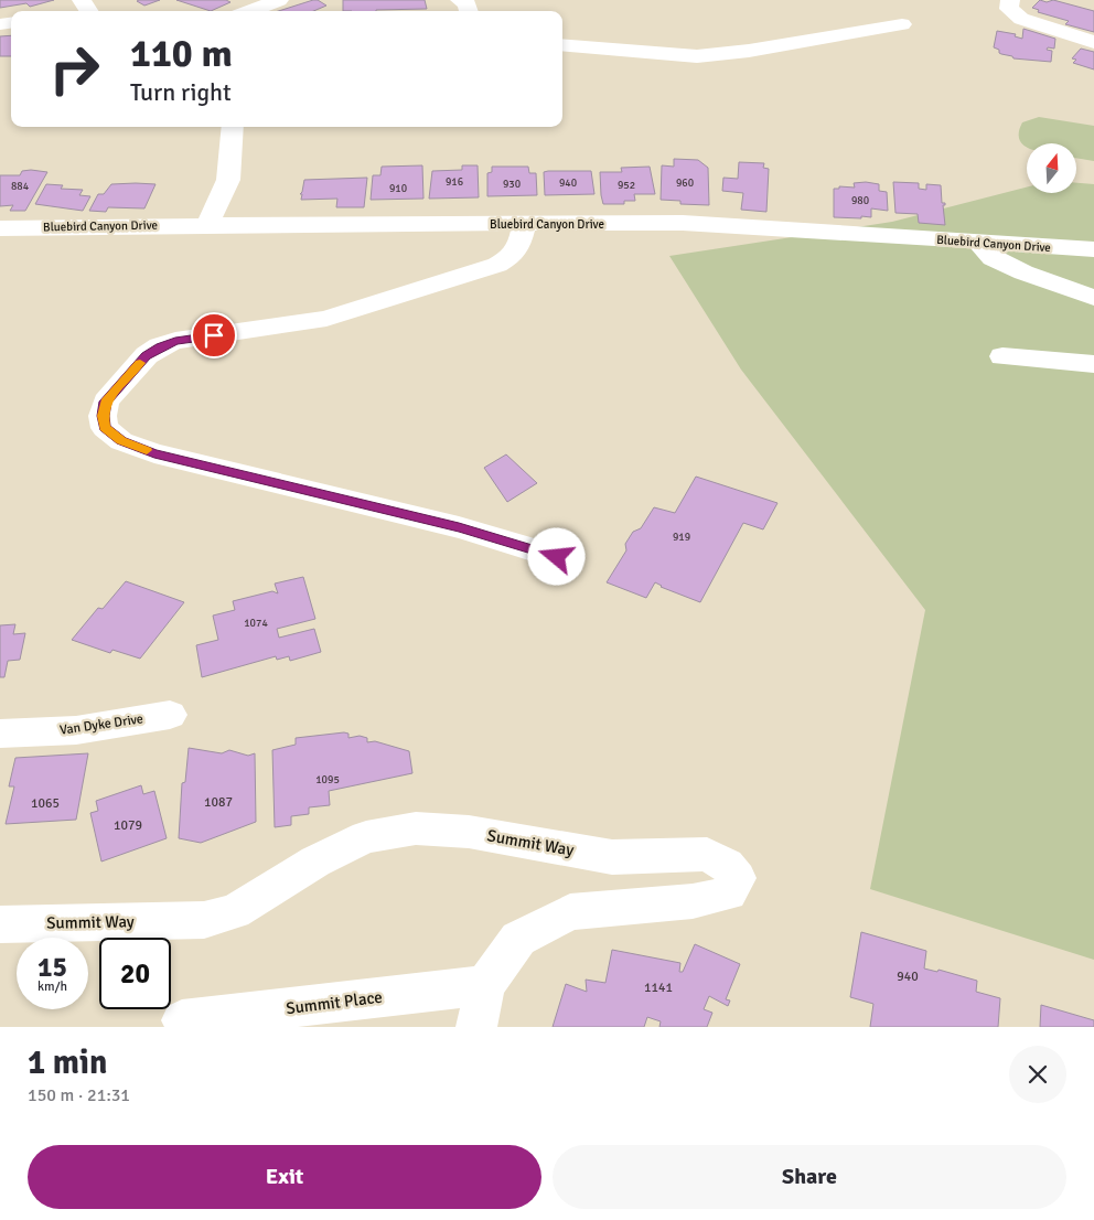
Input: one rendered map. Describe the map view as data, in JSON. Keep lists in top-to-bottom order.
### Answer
{
  "streets": {
    "street": [
      "Bluebird Canyon Drive",
      "Van Dyke Drive",
      "Summit Way",
      "Summit Place"
    ]
  },
  "crossings": [
    ["Summit Way", "Summit Place"]
  ],
  "house_numbers": [
    "916",
    "940",
    "960",
    "930",
    "952",
    "884",
    "910",
    "980",
    "919",
    "1074",
    "1095",
    "1087",
    "1065",
    "1079",
    "940",
    "1141"
  ],
  "north": "top",
  "page": {
    "turn": ["110 m", "Turn right"],
    "speed": "15 km/h",
    "limit": "20",
    "heading": ["1 min", "150 m · 21:31"],
    "buttons": ["Exit", "Share"]
  }
}
